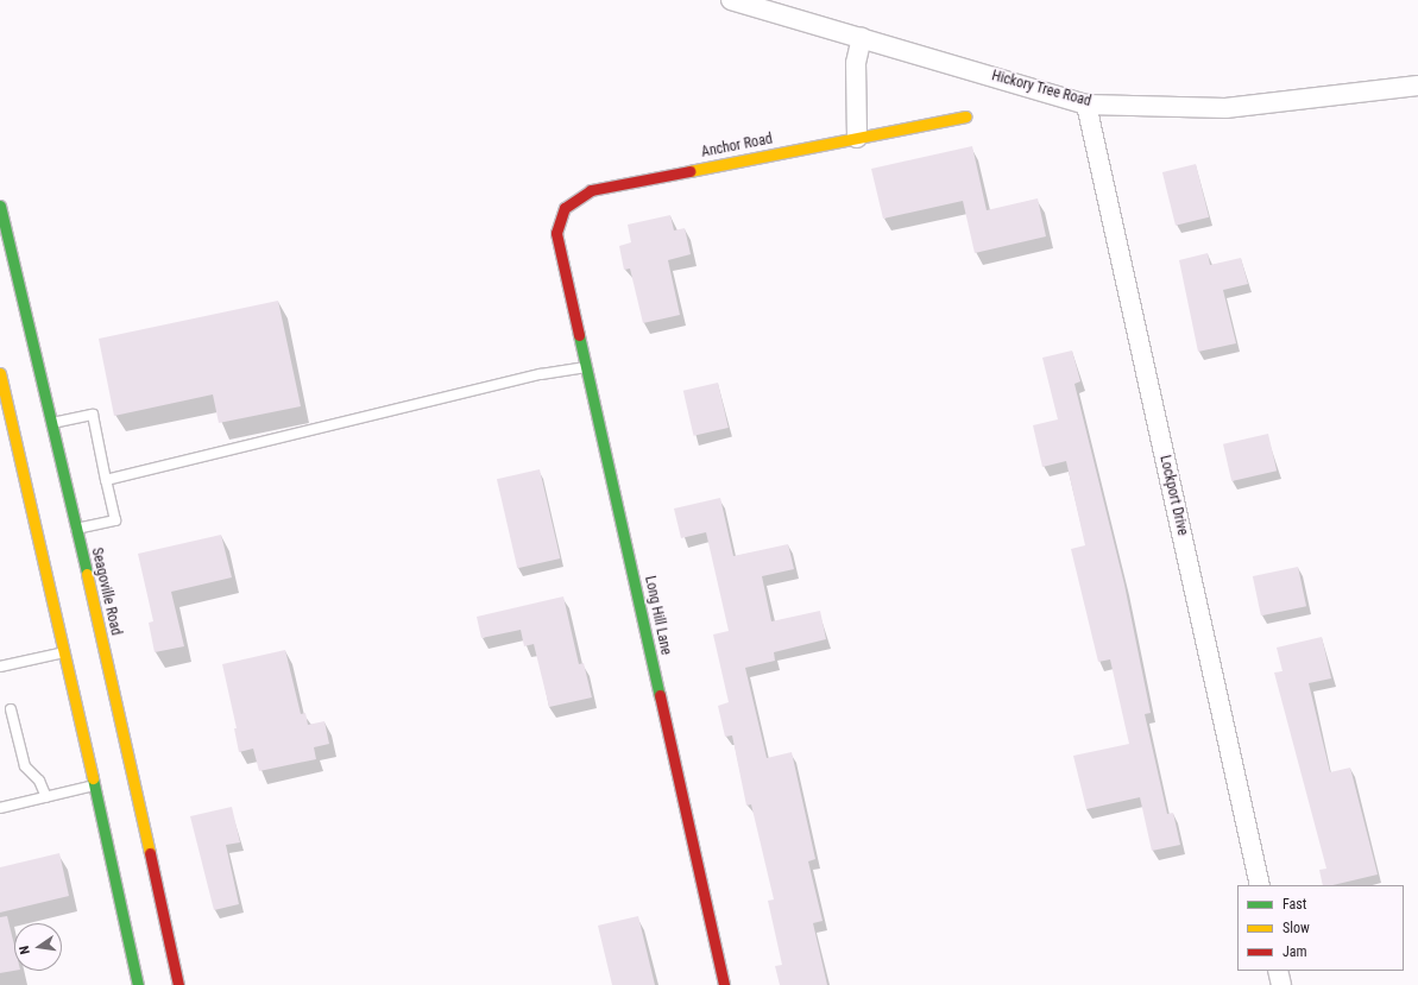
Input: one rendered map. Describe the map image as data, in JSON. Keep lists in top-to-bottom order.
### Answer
{
  "streets": {
    "main road": ["Anchor Road", "Seagoville Road", "Long Hill Lane"],
    "street": ["Hickory Tree Road", "Lockport Drive"]
  },
  "crossings": [
    ["Hickory Tree Road", "Lockport Drive"],
    ["Anchor Road", "Long Hill Lane"]
  ],
  "legend": ["Fast", "Slow", "Jam"],
  "north": "left"
}
